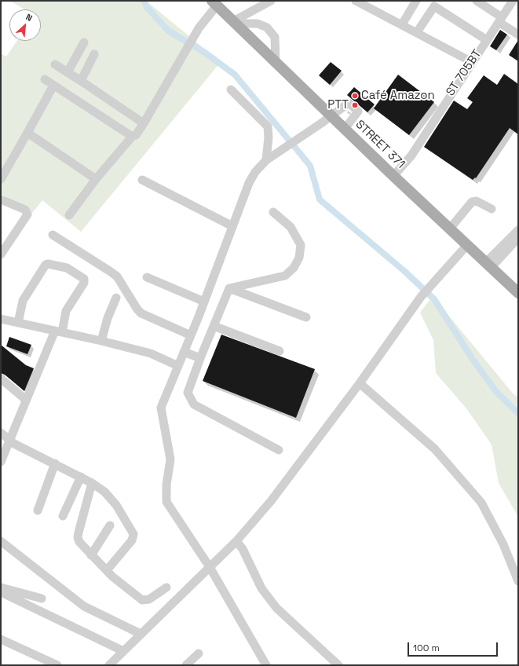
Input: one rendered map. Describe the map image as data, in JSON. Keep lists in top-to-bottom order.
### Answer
{
  "streets": {
    "main road": ["STREET 371"],
    "street": ["ST 705BT"]
  },
  "crossings": [
    ["ST 705BT", "STREET 371"]
  ],
  "places": ["Café Amazon", "PTT"],
  "scale_bar": "100 m",
  "north": "top right"
}
